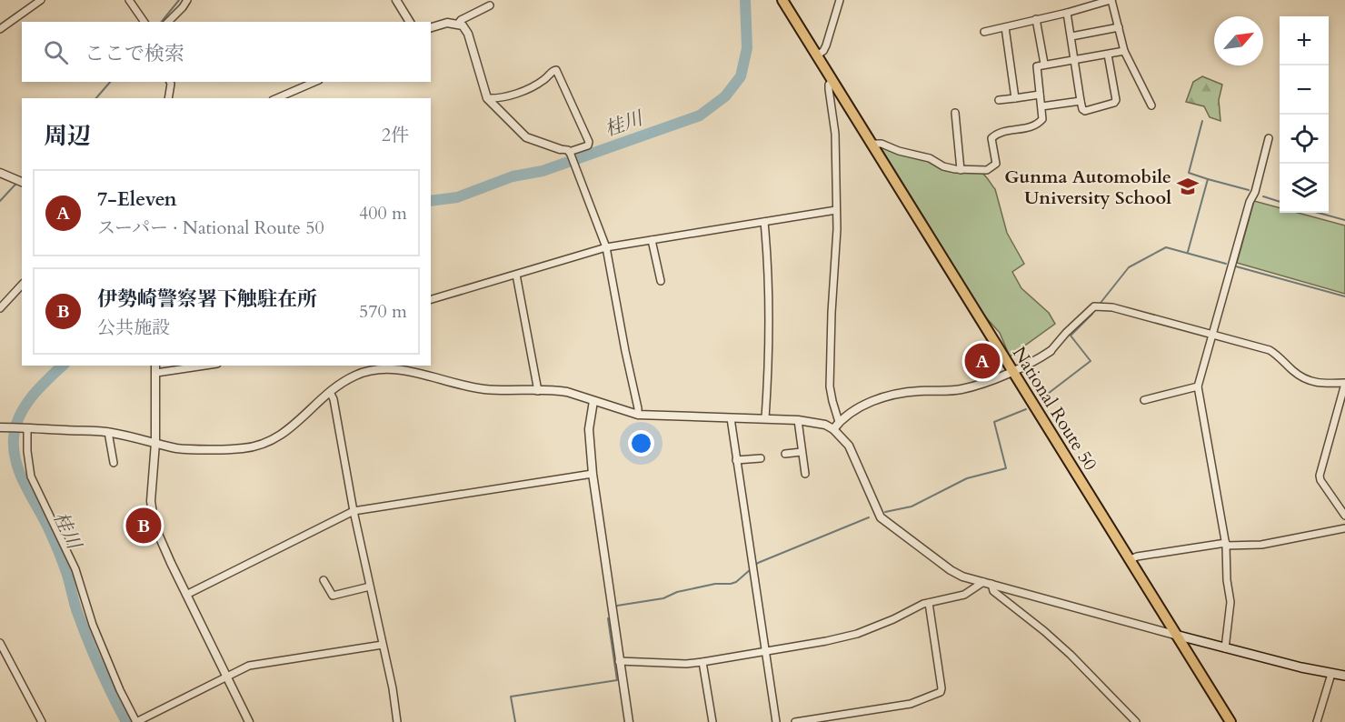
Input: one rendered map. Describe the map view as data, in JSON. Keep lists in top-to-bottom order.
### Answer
{
  "streets": {
    "highway": ["National Route 50"]
  },
  "water": ["桂川"],
  "places": {
    "school or university": ["Gunma Automobile University School"]
  },
  "north": "top right",
  "page": {
    "map_buttons": ["+", "−"],
    "search": "ここで検索",
    "heading": ["周辺", "2件"],
    "list": [
      {
        "mark": "A",
        "name": "7-Eleven",
        "note": "スーパー · National Route 50",
        "value": "400 m"
      },
      {
        "mark": "B",
        "name": "伊勢崎警察署下触駐在所",
        "note": "公共施設",
        "value": "570 m"
      }
    ],
    "pins": ["A", "B"]
  }
}
